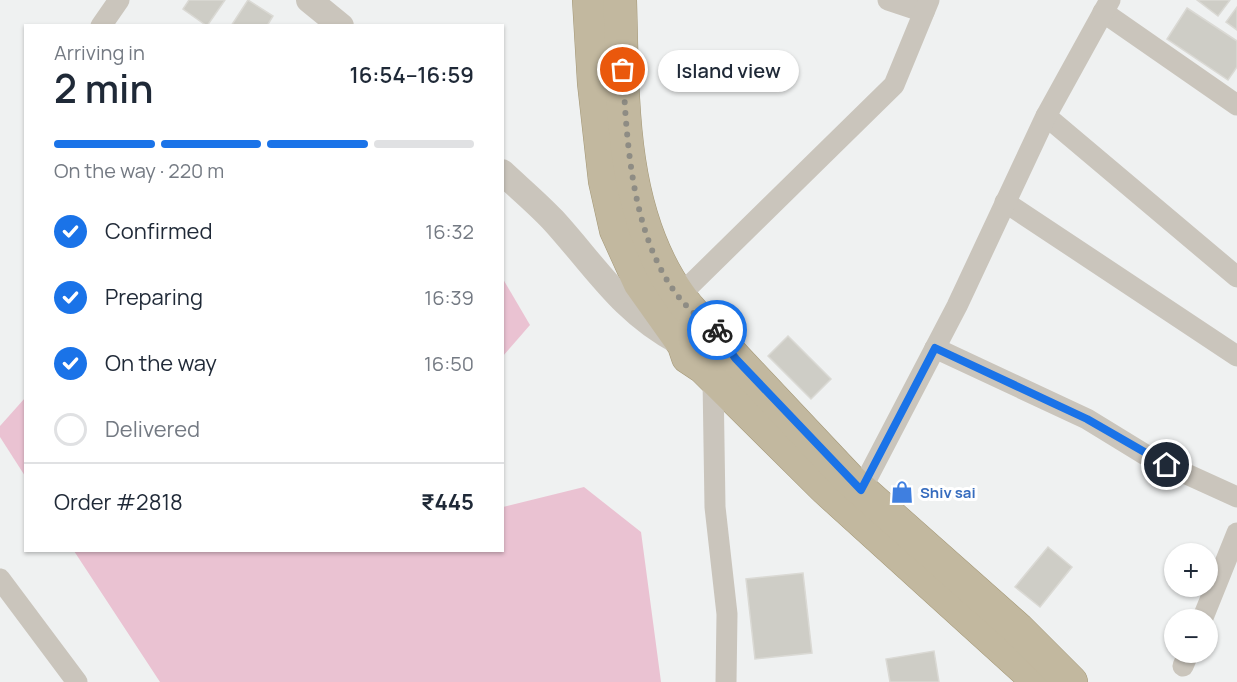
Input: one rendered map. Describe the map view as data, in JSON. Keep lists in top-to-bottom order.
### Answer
{
  "places": {
    "other": ["Island view"],
    "shop": ["Shiv sai"]
  },
  "page": {
    "heading": ["2 min", "Arriving in", "16:54–16:59"],
    "panel": ["Order #2818", "₹445"],
    "bubble": "Island view",
    "bar": "On the way · 220 m",
    "list": [
      ["Confirmed", "16:32"],
      ["Preparing", "16:39"],
      ["On the way", "16:50"],
      "Delivered"
    ],
    "map_buttons": ["+", "−"]
  }
}
